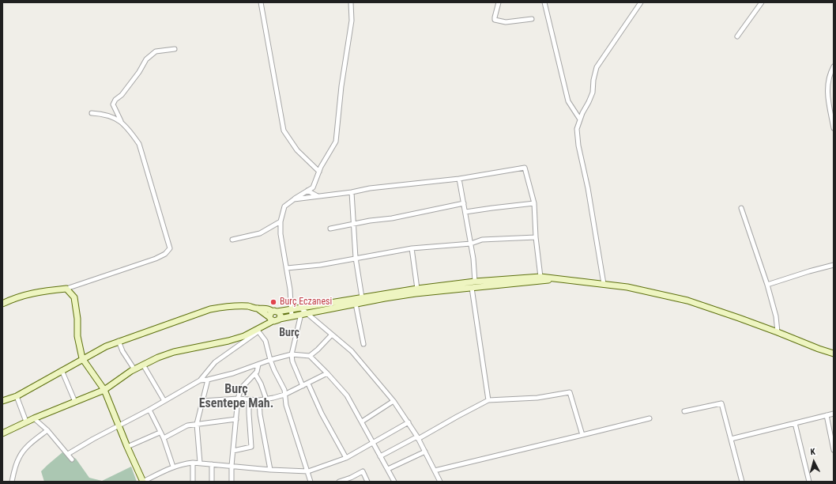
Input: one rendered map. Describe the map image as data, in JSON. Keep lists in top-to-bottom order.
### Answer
{
  "districts": ["Burç", "Burç Esentepe Mah."],
  "places": ["Burç Eczanesi"],
  "north": "top"
}
